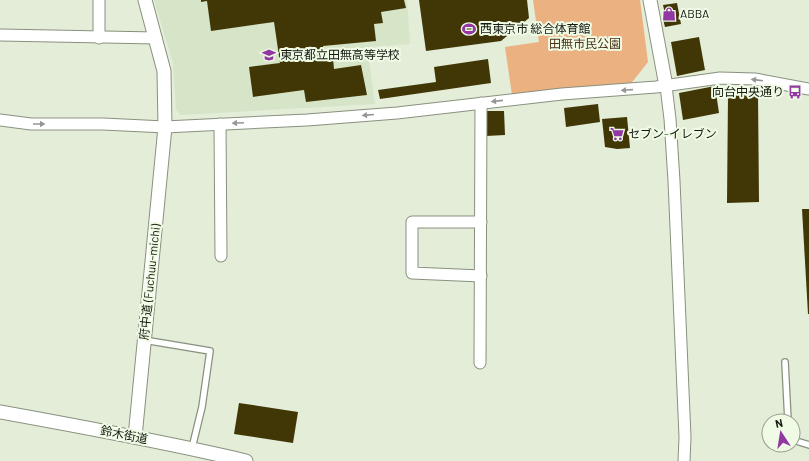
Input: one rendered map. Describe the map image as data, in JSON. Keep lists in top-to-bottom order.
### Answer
{
  "streets": {
    "street": ["府中道 (Fuchuu-michi)", "鈴木街道"]
  },
  "crossings": [
    ["府中道 (Fuchuu-michi)", "鈴木街道"]
  ],
  "parks": ["田無市民公園"],
  "places": {
    "shop": ["ABBA"],
    "sports": ["西東京市 総合体育館"],
    "school or university": ["東京都立田無高等学校"],
    "bus stop": ["向台中央通り"],
    "supermarket": ["セブン-イレブン"]
  },
  "north": "top"
}
